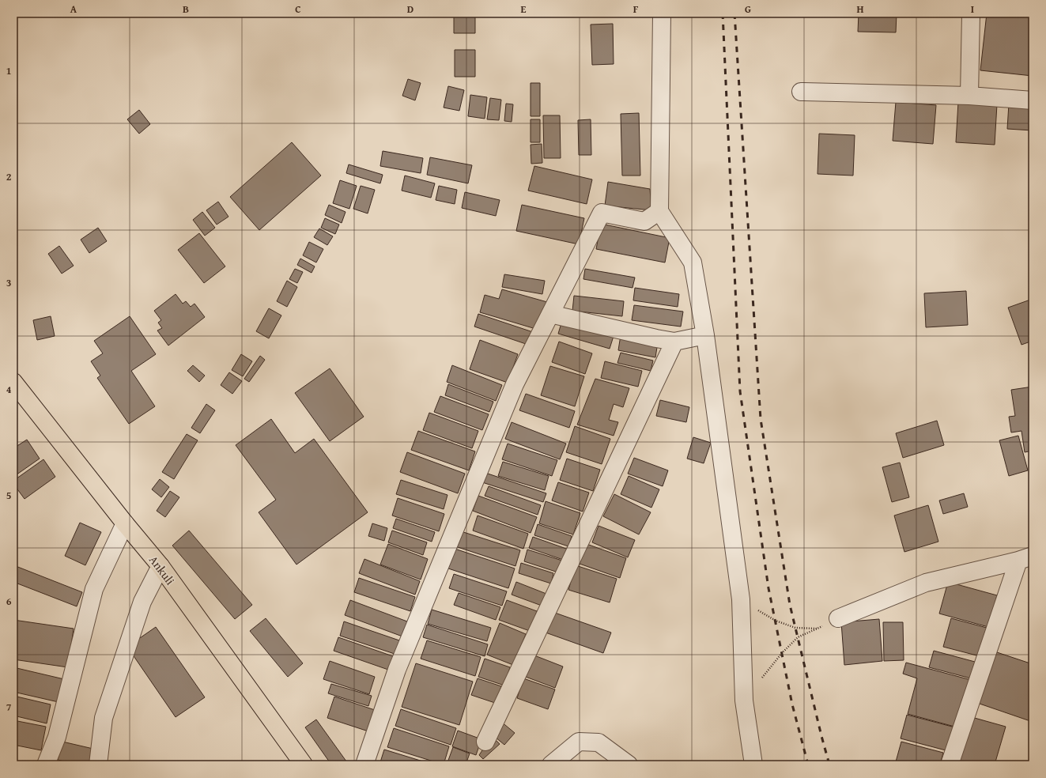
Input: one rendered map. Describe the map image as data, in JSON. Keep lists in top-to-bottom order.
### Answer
{
  "streets": {
    "main road": ["Ankuli"]
  },
  "grid": {
    "columns": [
      "A",
      "B",
      "C",
      "D",
      "E",
      "F",
      "G",
      "H",
      "I"
    ],
    "rows": [
      "1",
      "2",
      "3",
      "4",
      "5",
      "6",
      "7"
    ]
  }
}
